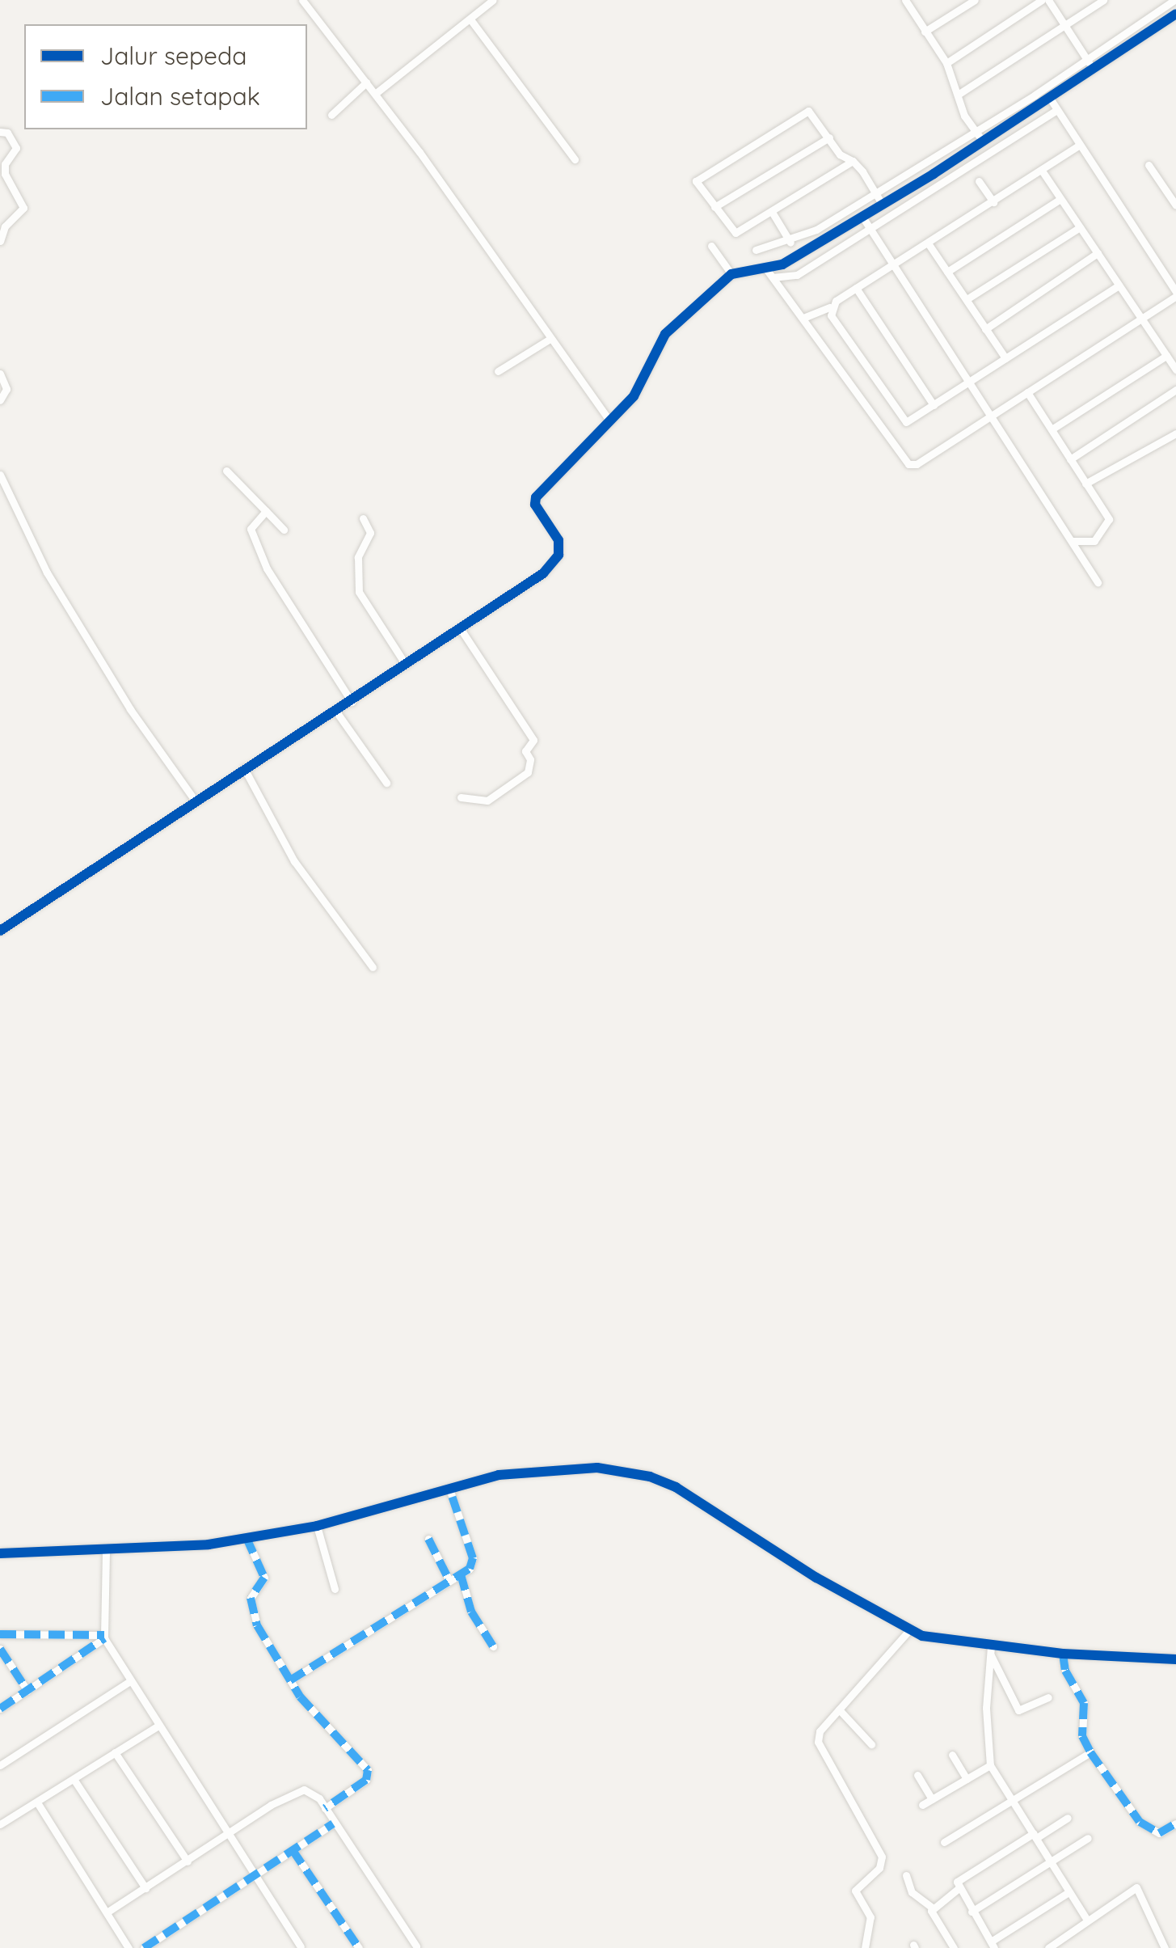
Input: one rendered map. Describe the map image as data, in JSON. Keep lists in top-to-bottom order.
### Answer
{
  "legend": ["Jalur sepeda", "Jalan setapak"]
}
